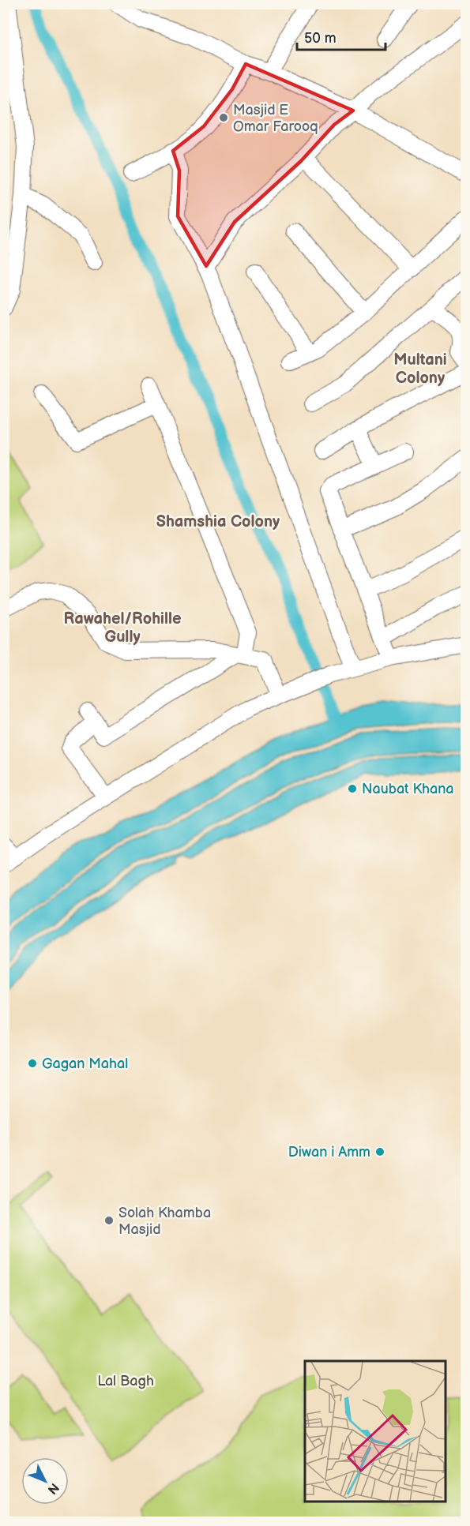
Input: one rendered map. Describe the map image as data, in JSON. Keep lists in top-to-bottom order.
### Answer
{
  "districts": ["Multani Colony", "Shamshia Colony", "Rawahel/Rohille Gully"],
  "parks": ["Lal Bagh"],
  "places": [
    "Masjid E Omar Farooq",
    "Naubat Khana",
    "Gagan Mahal",
    "Diwan i Amm",
    "Solah Khamba Masjid"
  ],
  "scale_bar": "50 m",
  "north": "bottom right"
}
